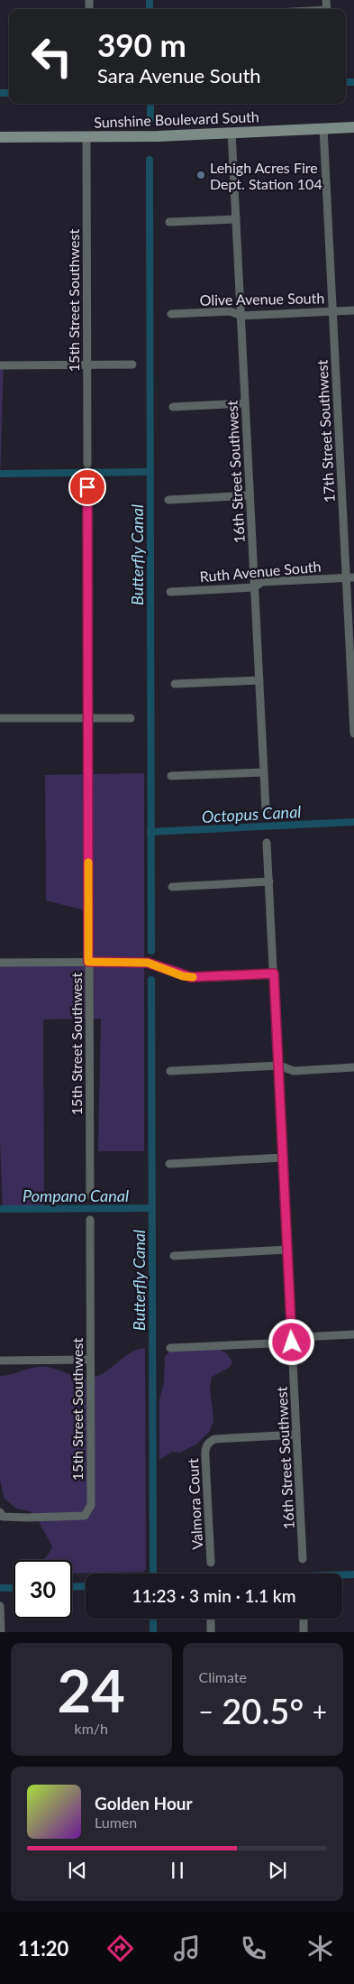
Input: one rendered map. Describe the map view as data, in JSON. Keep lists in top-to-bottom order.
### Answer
{
  "streets": {
    "street": [
      "Sunshine Boulevard South",
      "Olive Avenue South",
      "15th Street Southwest",
      "17th Street Southwest",
      "16th Street Southwest",
      "Ruth Avenue South",
      "Valmora Court"
    ]
  },
  "crossings": [
    ["Sunshine Boulevard South", "15th Street Southwest"],
    ["Sunshine Boulevard South", "17th Street Southwest"],
    ["Sunshine Boulevard South", "16th Street Southwest"],
    ["Olive Avenue South", "17th Street Southwest"],
    ["Olive Avenue South", "16th Street Southwest"],
    ["17th Street Southwest", "Ruth Avenue South"],
    ["16th Street Southwest", "Ruth Avenue South"],
    ["16th Street Southwest", "Valmora Court"]
  ],
  "water": ["Butterfly Canal", "Octopus Canal", "Pompano Canal"],
  "places": ["Lehigh Acres Fire Dept. Station 104"],
  "page": {
    "turn": ["390 m", "Sara Avenue South"],
    "limit": "30",
    "trip": "11:23 · 3 min · 1.1 km",
    "tile": [
      ["24", "km/h"],
      "Climate"
    ],
    "heat": ["−", "20.5°", "+"],
    "song": ["Golden Hour", "Lumen"],
    "tabs": "11:20"
  }
}
